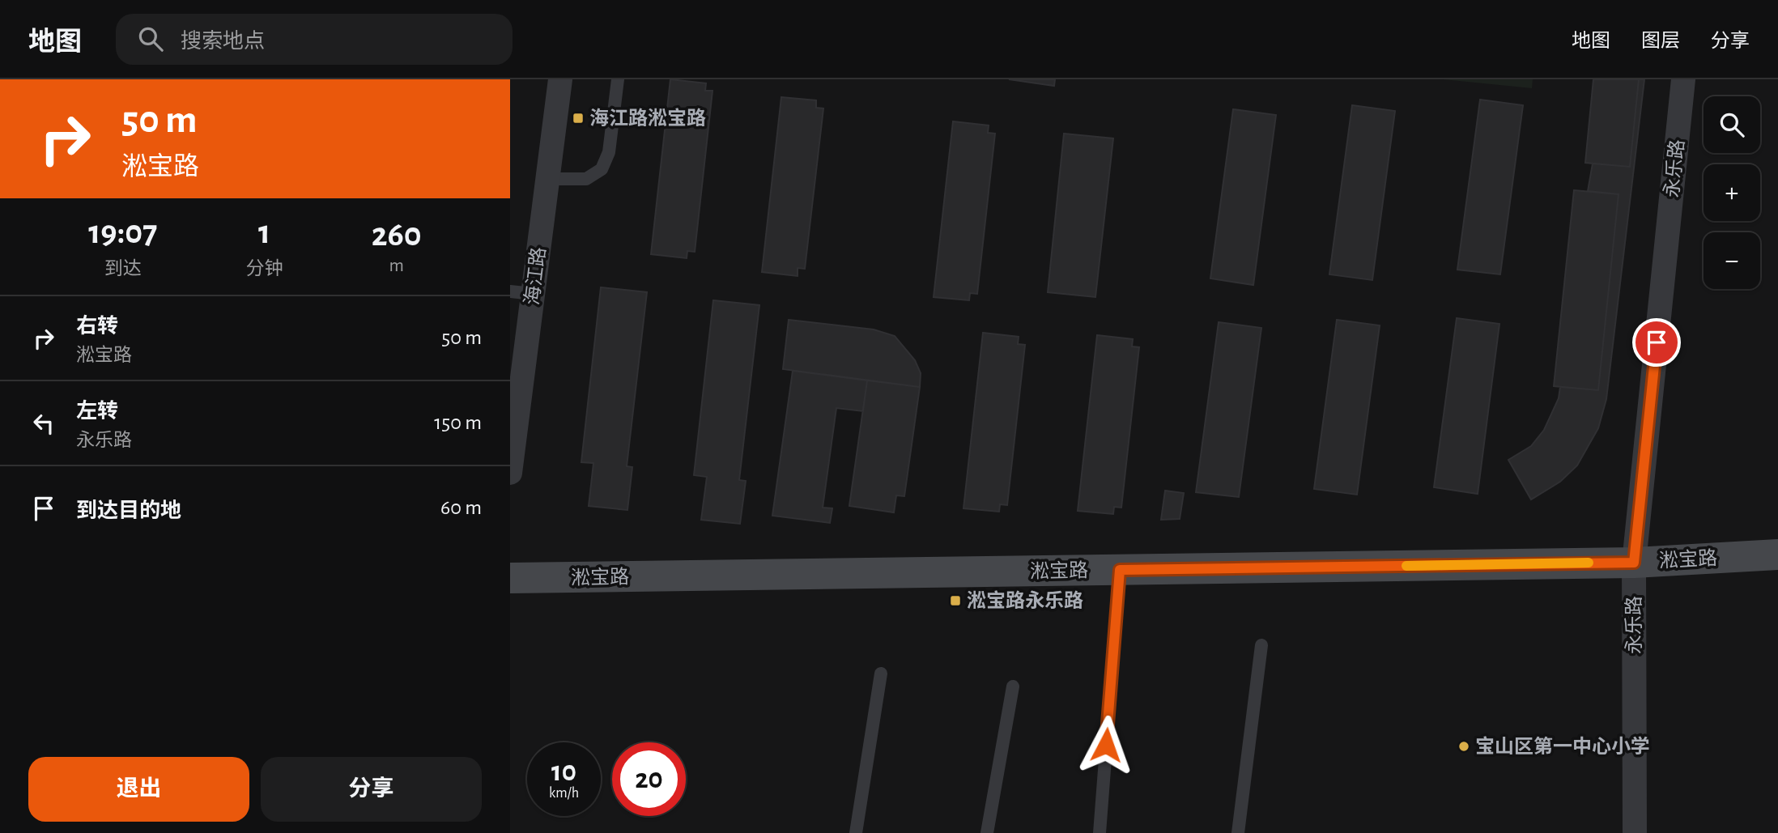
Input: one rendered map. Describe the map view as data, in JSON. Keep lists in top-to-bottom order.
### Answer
{
  "streets": {
    "main road": ["淞宝路"],
    "street": ["永乐路", "海江路"]
  },
  "crossings": [
    ["永乐路", "淞宝路"]
  ],
  "places": {
    "transit": ["海江路淞宝路", "淞宝路永乐路"],
    "other": ["宝山区第一中心小学"]
  },
  "page": {
    "header": "地图",
    "search": "搜索地点",
    "nav": ["地图", "图层", "分享"],
    "turn": ["50 m", "淞宝路"],
    "map_buttons": ["+", "−"],
    "eta": [
      "19:07",
      "到达",
      "1",
      "分钟",
      "260",
      "m"
    ],
    "list": [
      {
        "name": "右转",
        "note": "淞宝路",
        "value": "50 m"
      },
      {
        "name": "左转",
        "note": "永乐路",
        "value": "150 m"
      },
      {
        "name": "到达目的地",
        "value": "60 m"
      }
    ],
    "speed": "10 km/h",
    "limit": "20",
    "buttons": ["退出", "分享"]
  }
}
